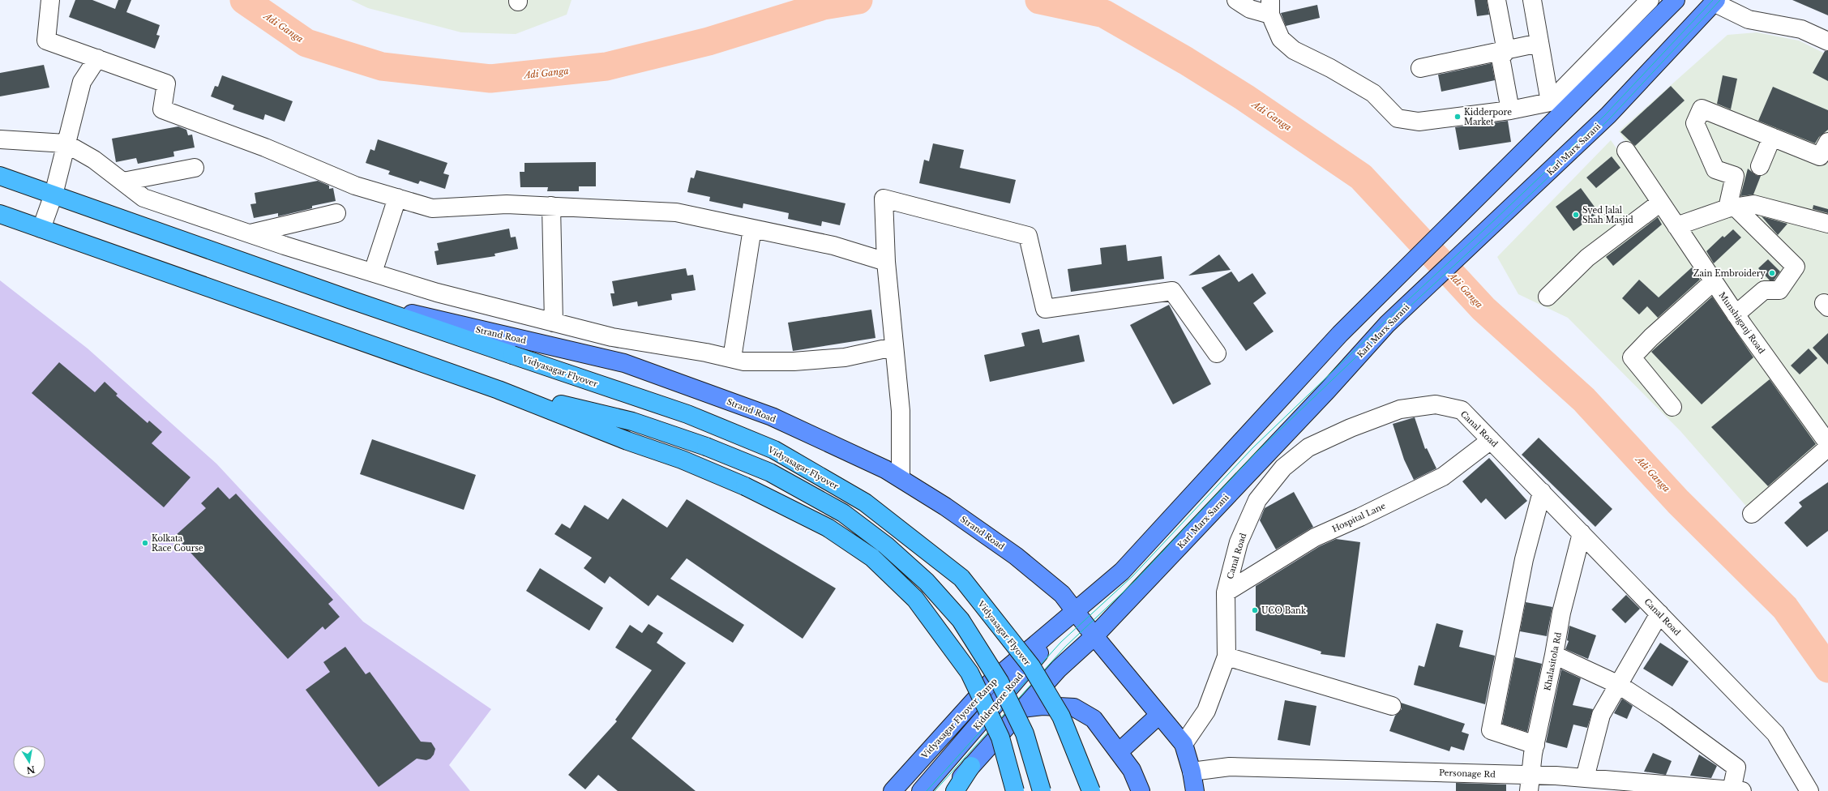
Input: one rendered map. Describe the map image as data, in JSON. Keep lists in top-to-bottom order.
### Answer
{
  "streets": {
    "highway": ["Vidyasagar Flyover"],
    "main road": [
      "Karl Marx Sarani",
      "Strand Road",
      "Kidderpore Road",
      "Vidyasagar Flyover Ramp"
    ],
    "street": [
      "Munshiganj Road",
      "Canal Road",
      "Hospital Lane",
      "Khalasitola Rd",
      "Personage Rd"
    ]
  },
  "crossings": [
    ["Karl Marx Sarani", "Strand Road"],
    ["Strand Road", "Vidyasagar Flyover"],
    ["Strand Road", "Canal Road"],
    ["Strand Road", "Kidderpore Road"],
    ["Strand Road", "Vidyasagar Flyover Ramp"],
    ["Canal Road", "Hospital Lane"],
    ["Canal Road", "Khalasitola Rd"],
    ["Khalasitola Rd", "Personage Rd"],
    ["Kidderpore Road", "Vidyasagar Flyover Ramp"]
  ],
  "water": ["Adi Ganga"],
  "places": [
    "Kidderpore Market",
    "Syed Jalal Shah Masjid",
    "Zain Embroidery",
    "Kolkata Race Course",
    "UCO Bank"
  ],
  "north": "bottom"
}
